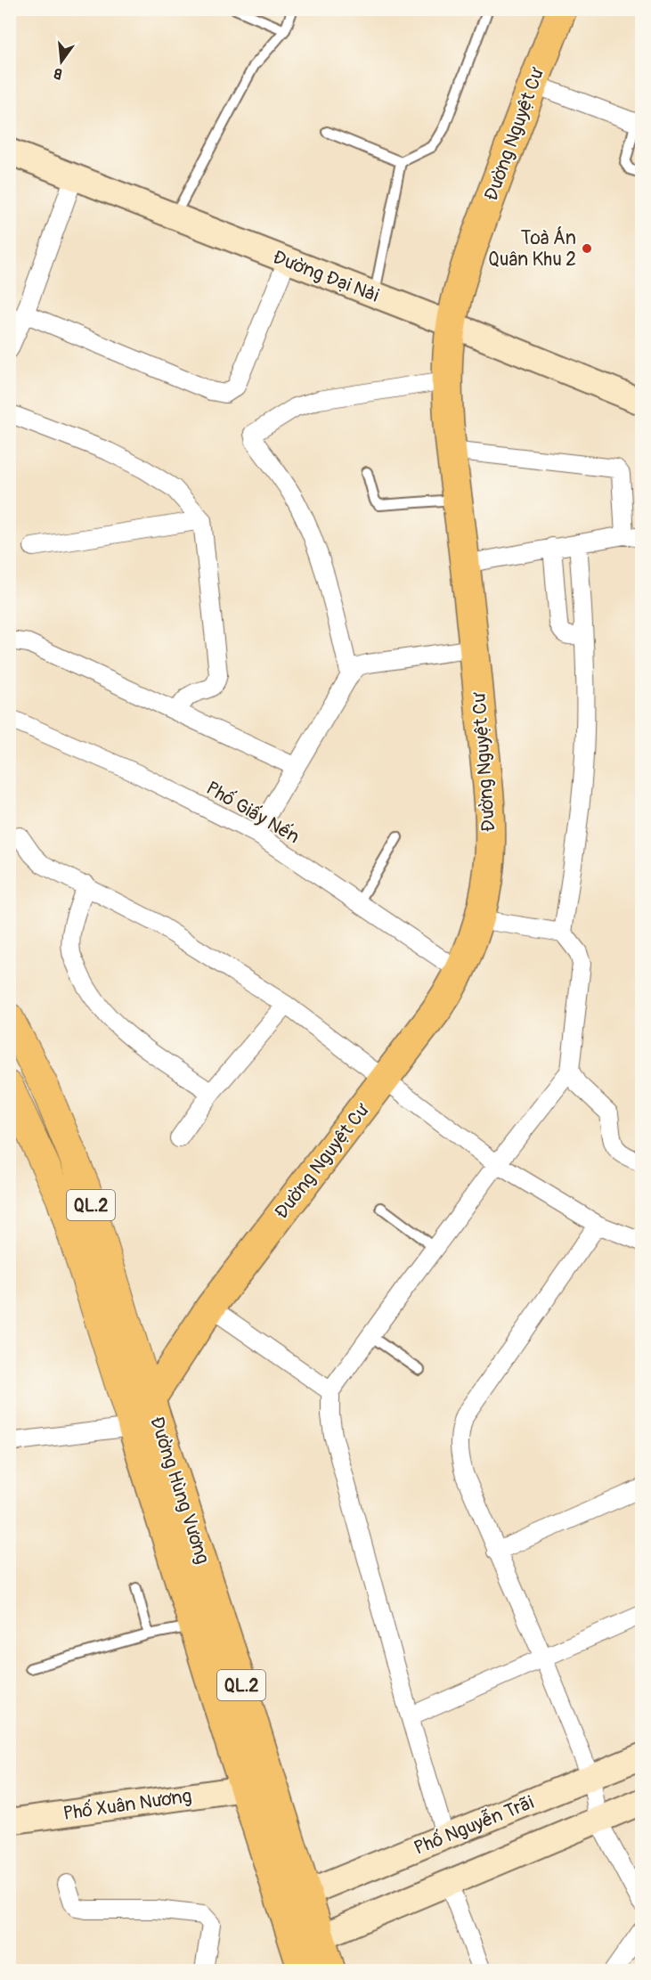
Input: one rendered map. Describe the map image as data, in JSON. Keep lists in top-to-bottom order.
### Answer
{
  "streets": {
    "highway": ["Đường Nguyệt Cư", "QL.2", "Đường Hùng Vương"],
    "street": [
      "Đường Đại Nải",
      "Phố Giấy Nến",
      "Phố Xuân Nương",
      "Phố Nguyễn Trãi"
    ]
  },
  "crossings": [
    ["Đường Nguyệt Cư", "Đường Đại Nải"],
    ["Đường Nguyệt Cư", "Phố Giấy Nến"],
    ["Đường Nguyệt Cư", "Đường Hùng Vương"],
    ["Đường Hùng Vương", "Phố Xuân Nương"],
    ["Đường Hùng Vương", "Phố Nguyễn Trãi"]
  ],
  "places": ["Toà Án Quân Khu 2"],
  "north": "bottom"
}
